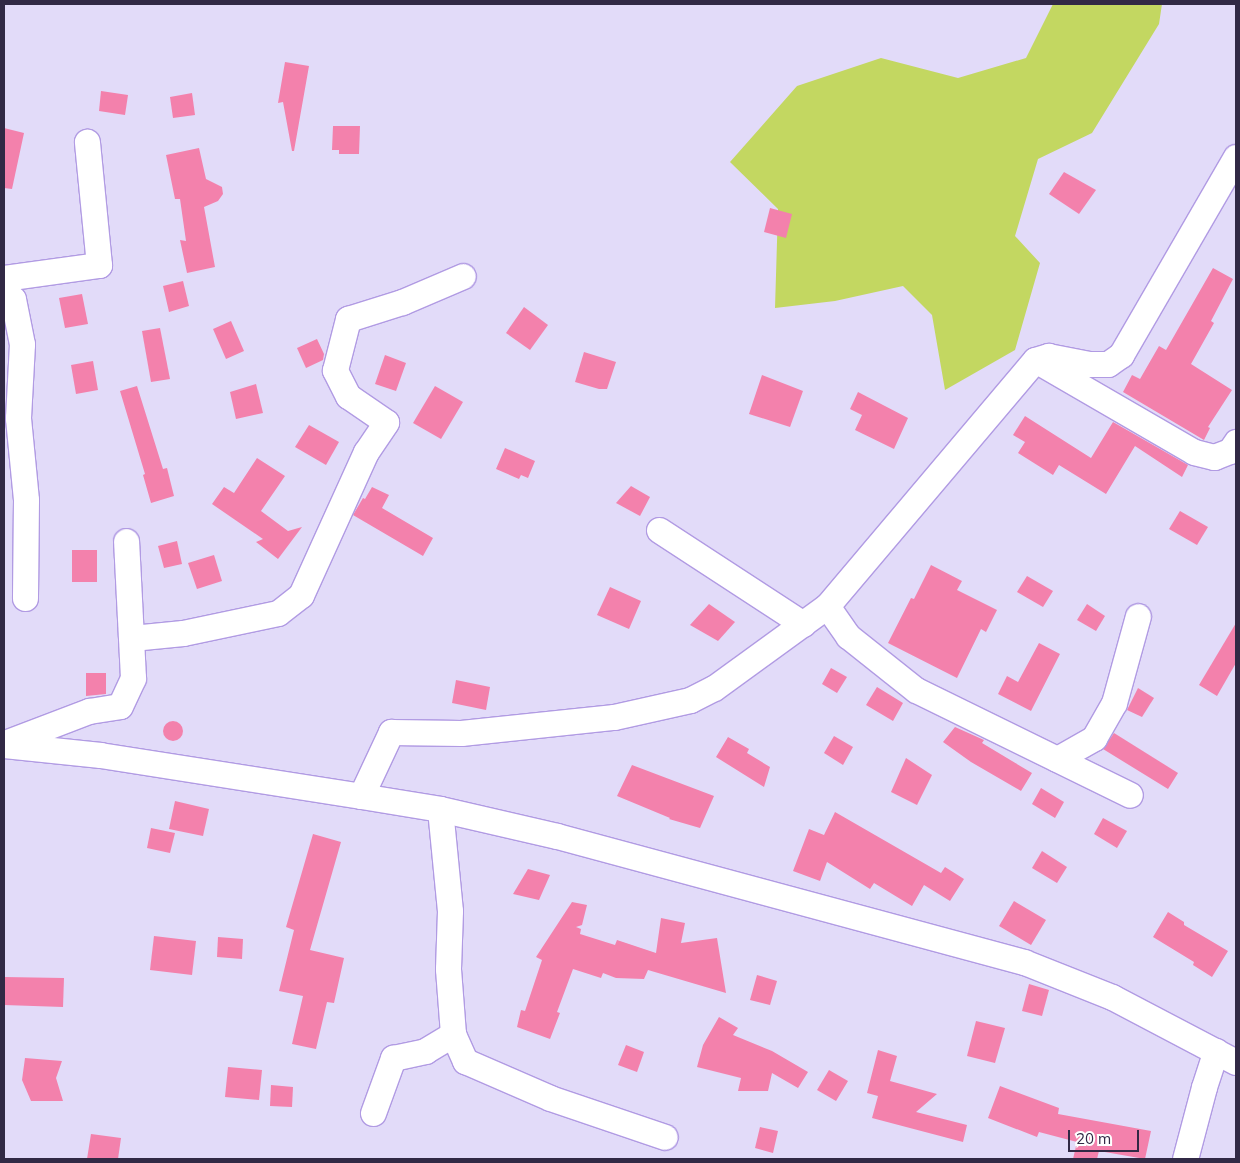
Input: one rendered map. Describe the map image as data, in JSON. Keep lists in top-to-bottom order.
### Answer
{
  "scale_bar": "20 m"
}
